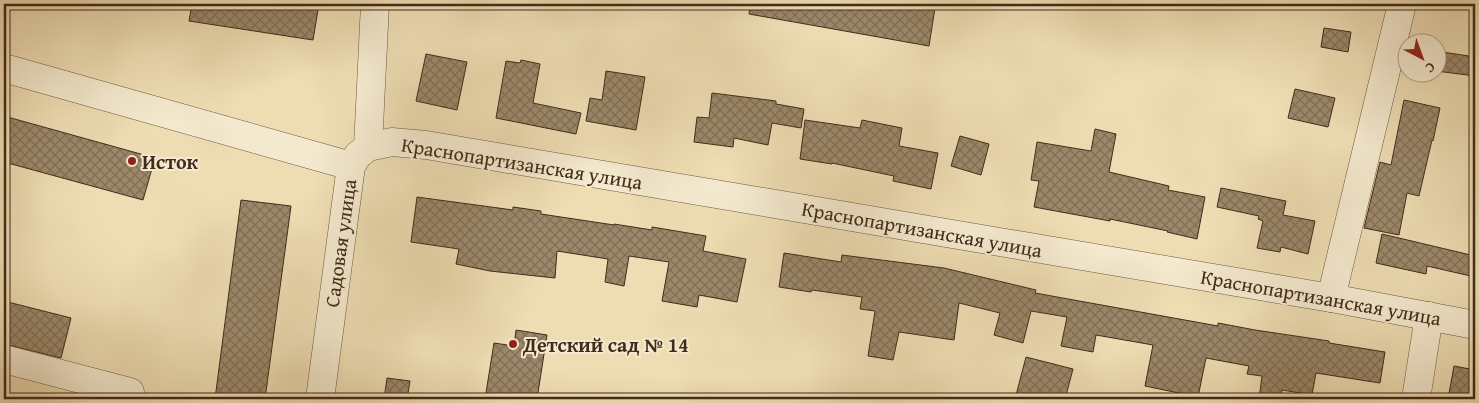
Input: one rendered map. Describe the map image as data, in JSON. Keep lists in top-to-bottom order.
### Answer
{
  "streets": {
    "street": ["Краснопартизанская улица", "Садовая улица"]
  },
  "crossings": [
    ["Краснопартизанская улица", "Садовая улица"]
  ],
  "places": ["Исток", "Детский сад № 14"],
  "north": "bottom right"
}
